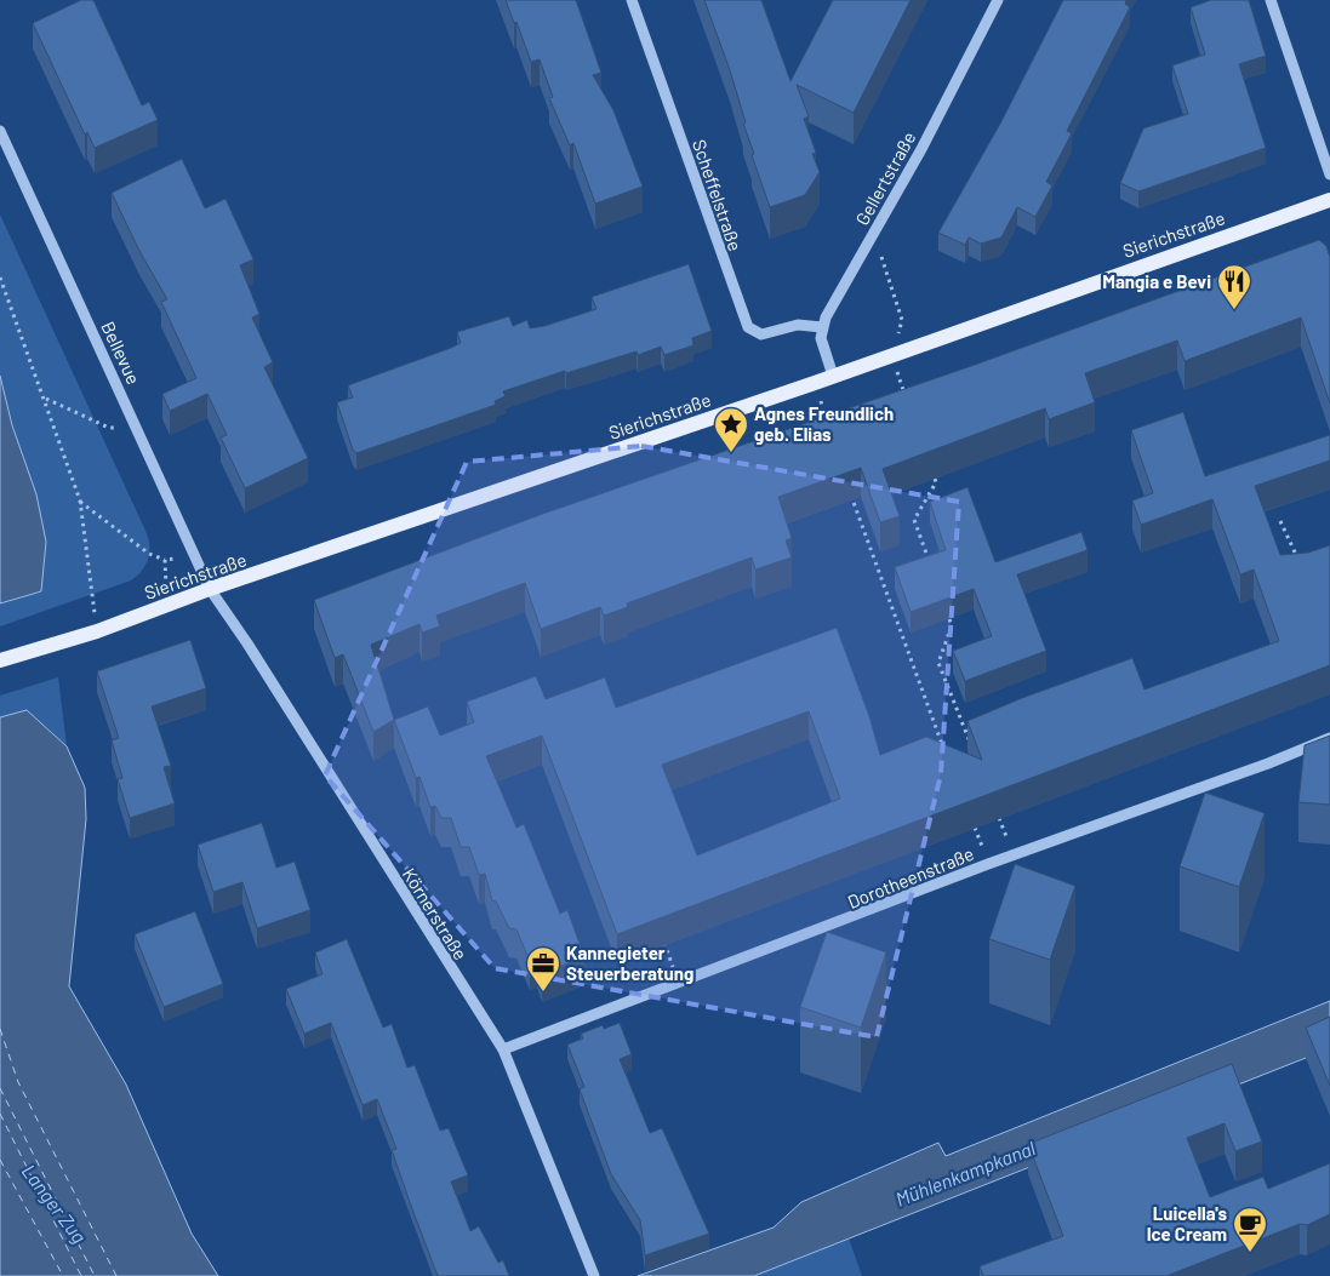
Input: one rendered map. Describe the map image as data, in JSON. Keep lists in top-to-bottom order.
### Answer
{
  "streets": {
    "main road": ["Sierichstraße"],
    "street": [
      "Gellertstraße",
      "Scheffelstraße",
      "Bellevue",
      "Dorotheenstraße",
      "Körnerstraße"
    ]
  },
  "crossings": [
    ["Gellertstraße", "Scheffelstraße"],
    ["Sierichstraße", "Bellevue"],
    ["Sierichstraße", "Körnerstraße"],
    ["Bellevue", "Körnerstraße"],
    ["Dorotheenstraße", "Körnerstraße"]
  ],
  "water": ["Mühlenkampkanal", "Langer Zug"],
  "places": {
    "restaurant": ["Mangia e Bevi"],
    "place": ["Agnes Freundlich geb. Elias"],
    "office": ["Kannegieter Steuerberatung"],
    "cafe": ["Luicella's Ice Cream"]
  }
}
